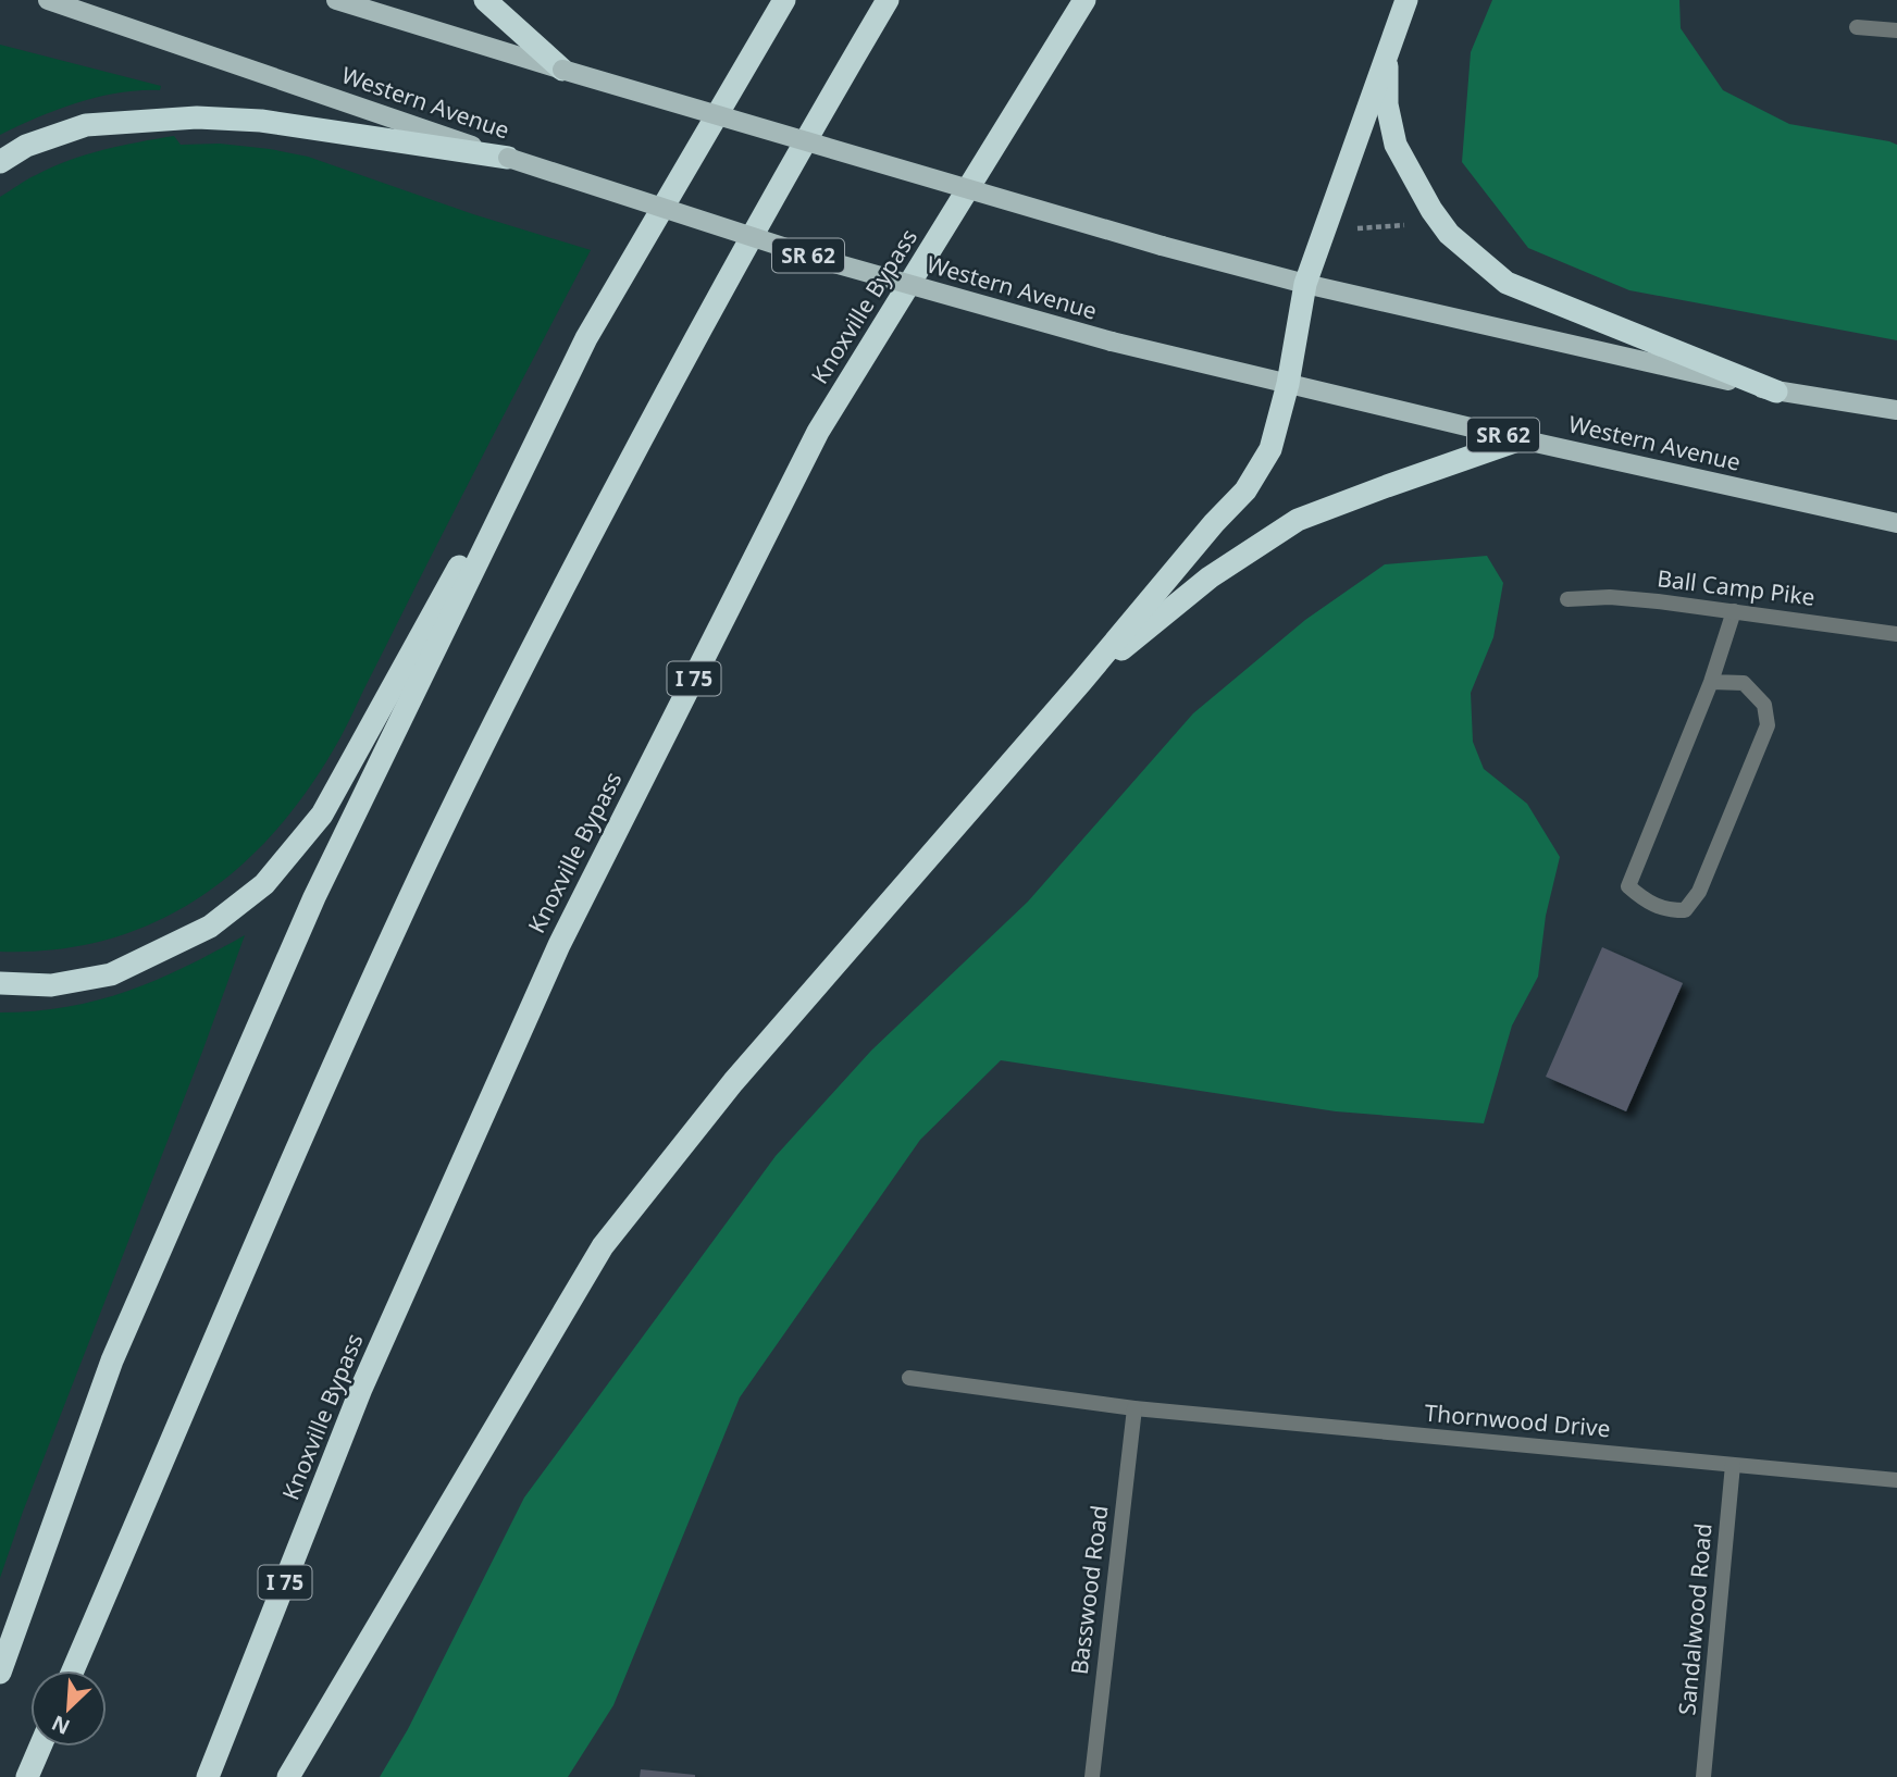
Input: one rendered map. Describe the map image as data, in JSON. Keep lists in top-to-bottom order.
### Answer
{
  "streets": {
    "highway": ["Knoxville Bypass", "I 75"],
    "main road": ["Western Avenue", "SR 62"],
    "street": [
      "Ball Camp Pike",
      "Thornwood Drive",
      "Basswood Road",
      "Sandalwood Road"
    ]
  },
  "crossings": [
    ["Thornwood Drive", "Basswood Road"],
    ["Thornwood Drive", "Sandalwood Road"]
  ],
  "north": "bottom left"
}
